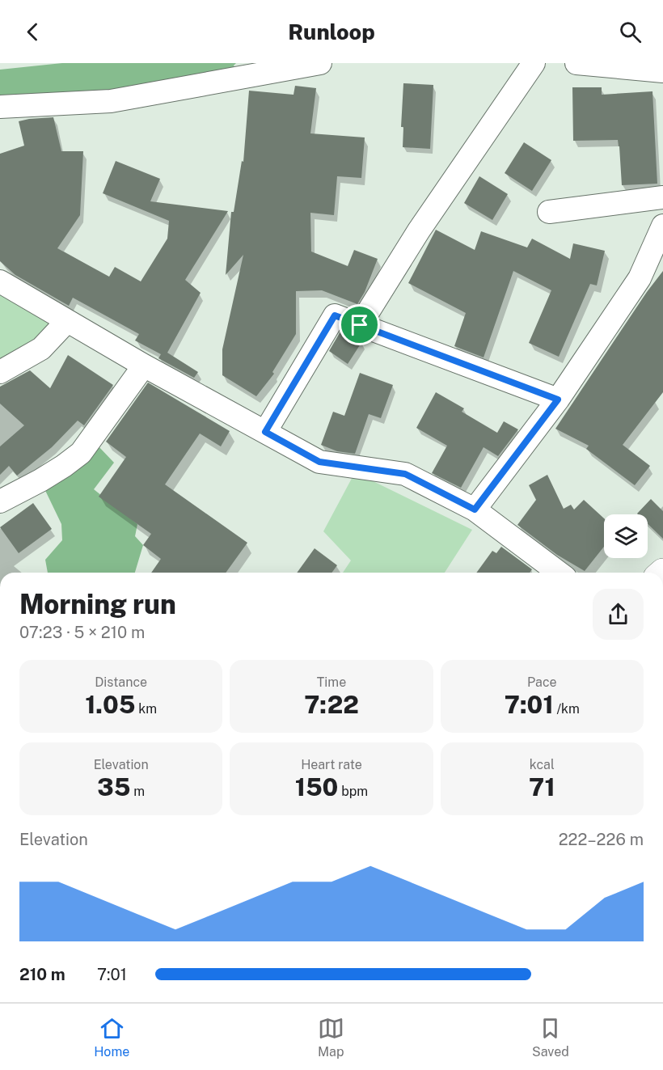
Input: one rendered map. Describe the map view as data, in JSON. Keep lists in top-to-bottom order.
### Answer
{
  "page": {
    "header": "Runloop",
    "heading": ["Morning run", "07:23 · 5 × 210 m"],
    "stats": [
      ["Distance", "1.05 km"],
      ["Time", "7:22"],
      ["Pace", "7:01 /km"],
      ["Elevation", "35 m"],
      ["Heart rate", "150 bpm"],
      ["kcal", "71"]
    ],
    "chart": ["Elevation", "222–226 m"],
    "list": [
      {
        "name": "210 m",
        "note": "7:01"
      }
    ],
    "tabs": ["Home", "Map", "Saved"]
  }
}
